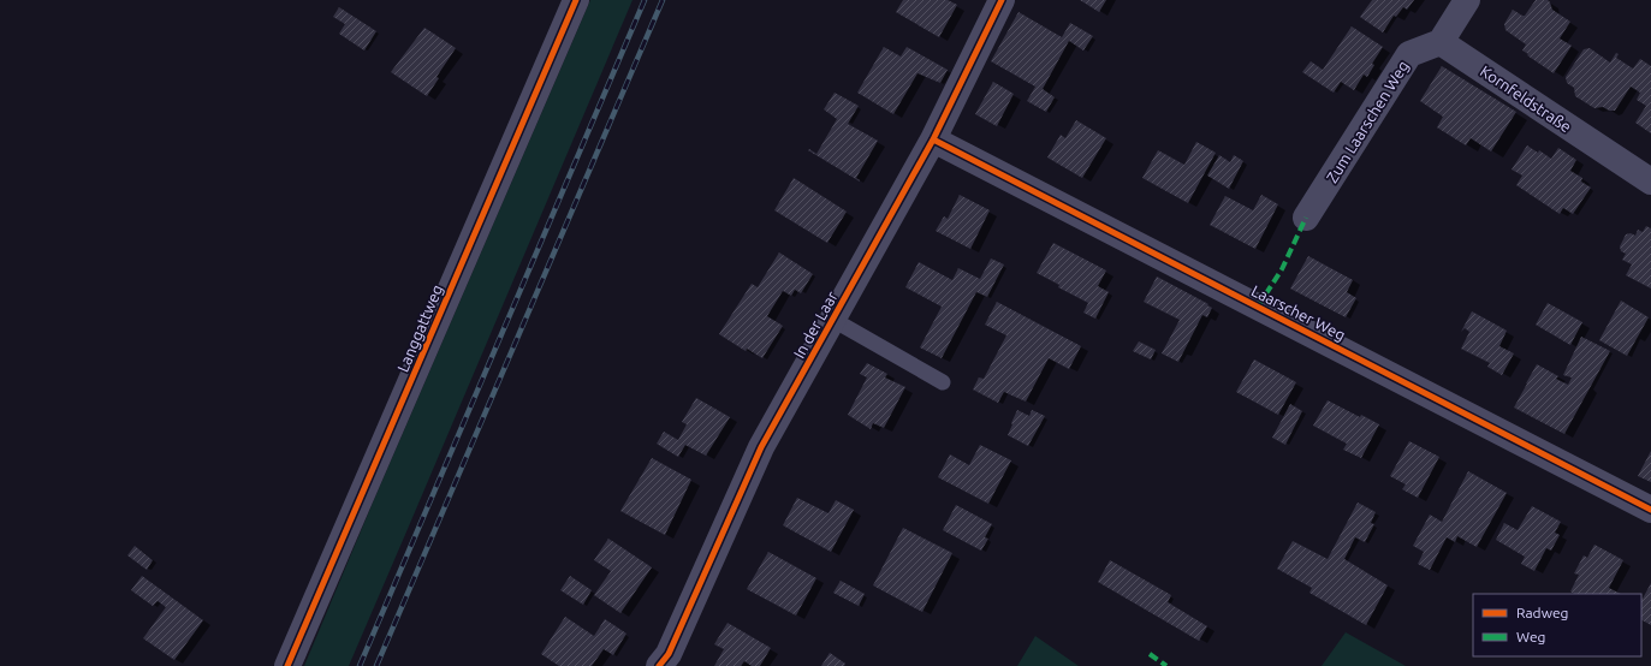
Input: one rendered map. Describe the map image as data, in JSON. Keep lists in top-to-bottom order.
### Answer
{
  "streets": {
    "street": [
      "Kornfeldstraße",
      "Zum Laarschen Weg",
      "Laarscher Weg",
      "In der Laar",
      "Langgattweg"
    ]
  },
  "crossings": [
    ["Kornfeldstraße", "Zum Laarschen Weg"],
    ["Laarscher Weg", "In der Laar"]
  ],
  "legend": ["Radweg", "Weg"]
}
